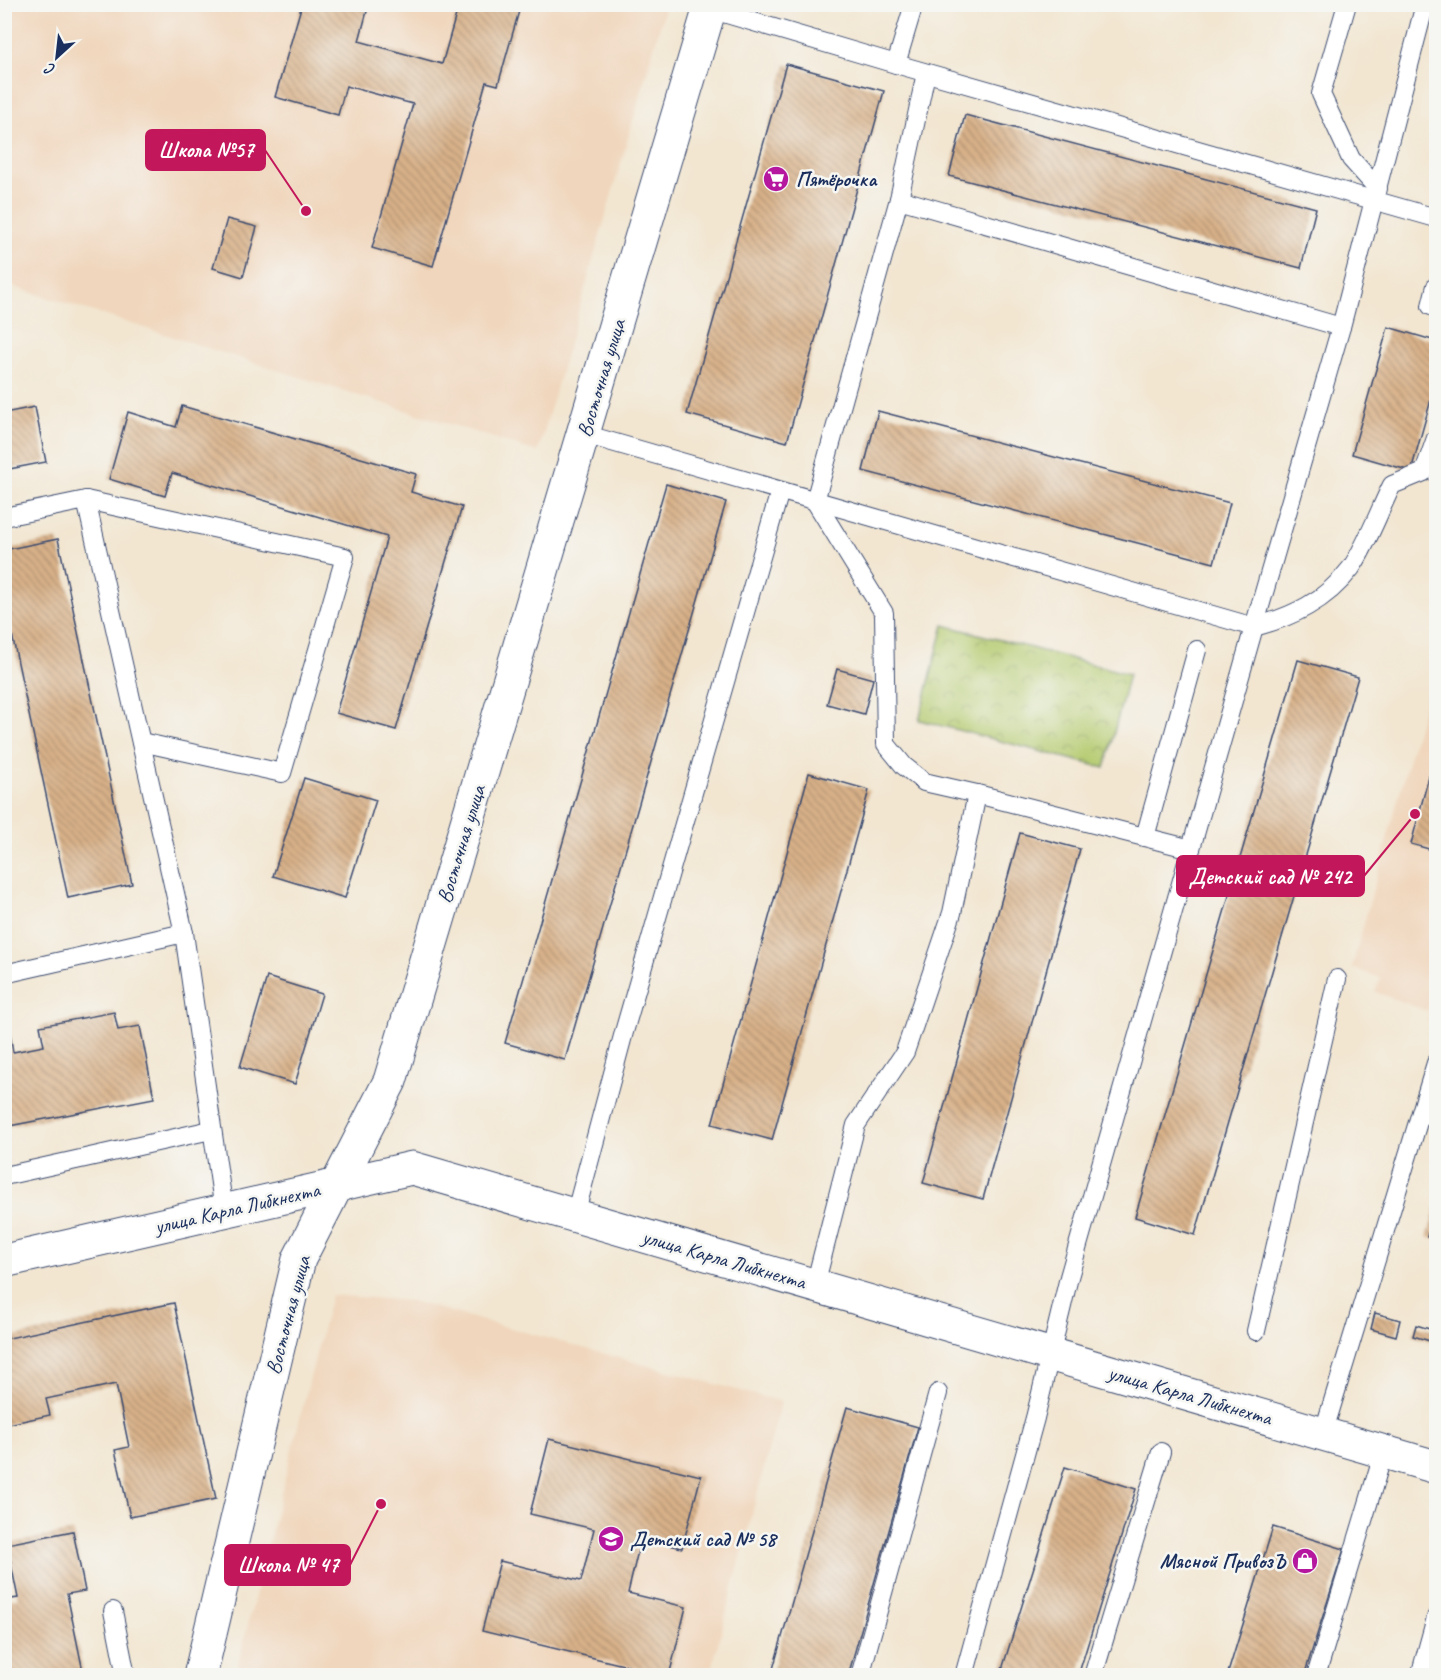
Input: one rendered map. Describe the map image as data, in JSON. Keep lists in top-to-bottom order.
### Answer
{
  "streets": {
    "street": ["Восточная улица", "улица Карла Либкнехта"]
  },
  "crossings": [
    ["Восточная улица", "улица Карла Либкнехта"]
  ],
  "places": {
    "supermarket": ["Пятёрочка"],
    "other": ["Школа №57", "Детский сад № 242", "Школа № 47"],
    "school or university": ["Детский сад № 58"],
    "shop": ["Мясной ПривозЪ"]
  },
  "north": "bottom left"
}
